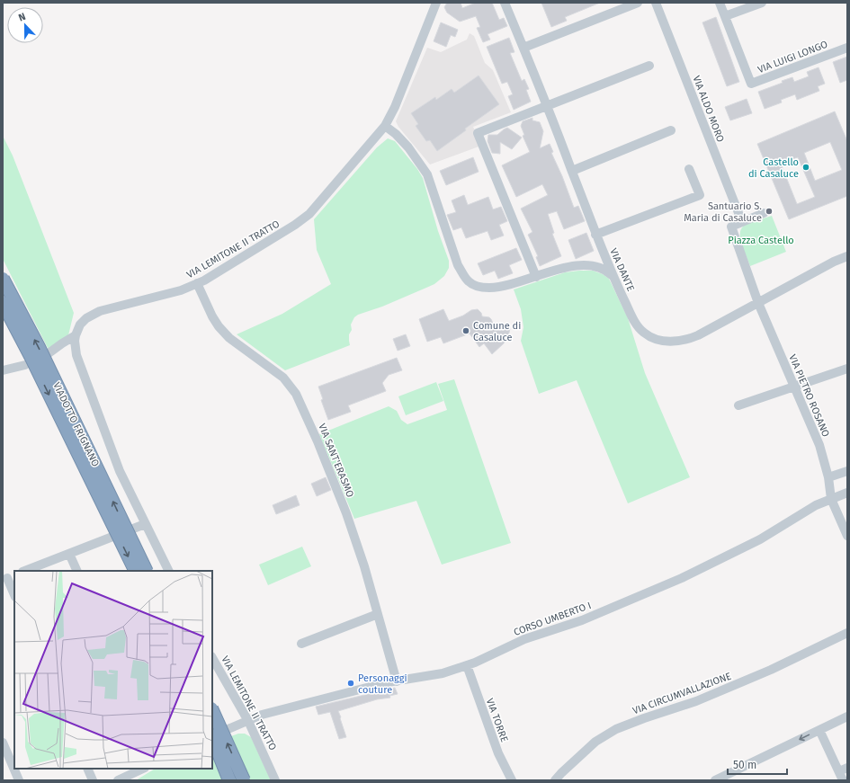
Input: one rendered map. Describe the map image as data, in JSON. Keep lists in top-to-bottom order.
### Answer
{
  "streets": {
    "highway": ["VIADOTTO FRIGNANO"],
    "street": [
      "VIA LUIGI LONGO",
      "VIA ALDO MORO",
      "VIA LEMITONE II TRATTO",
      "VIA DANTE",
      "VIA PIETRO ROSANO",
      "VIA SANT'ERASMO",
      "CORSO UMBERTO I",
      "VIA CIRCUMVALLAZIONE",
      "VIA TORRE"
    ]
  },
  "crossings": [
    ["VIA LEMITONE II TRATTO", "VIA SANT'ERASMO"],
    ["VIA LEMITONE II TRATTO", "CORSO UMBERTO I"],
    ["VIA DANTE", "VIA PIETRO ROSANO"],
    ["VIA PIETRO ROSANO", "CORSO UMBERTO I"],
    ["VIA SANT'ERASMO", "CORSO UMBERTO I"],
    ["CORSO UMBERTO I", "VIA TORRE"]
  ],
  "parks": ["Piazza Castello"],
  "places": [
    "Castello di Casaluce",
    "Santuario S. Maria di Casaluce",
    "Comune di Casaluce",
    "Personaggi couture"
  ],
  "scale_bar": "50 m",
  "north": "top"
}
